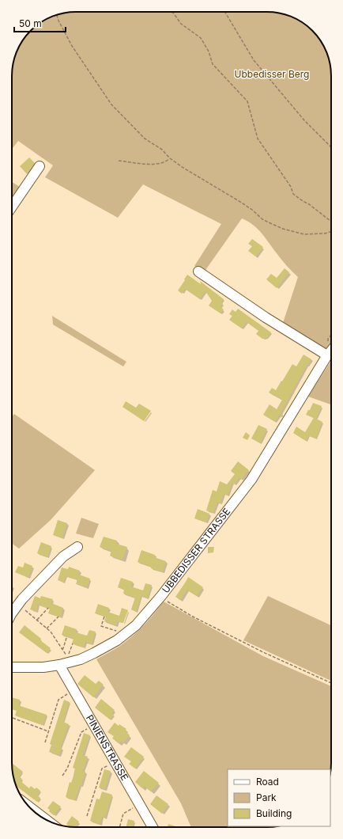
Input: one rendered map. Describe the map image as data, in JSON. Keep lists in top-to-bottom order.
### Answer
{
  "streets": {
    "street": ["UBBEDISSER STRASSE", "PINIENSTRASSE"]
  },
  "crossings": [
    ["UBBEDISSER STRASSE", "PINIENSTRASSE"]
  ],
  "parks": ["Ubbedisser Berg"],
  "legend": ["Road", "Park", "Building"],
  "scale_bar": "50 m"
}
